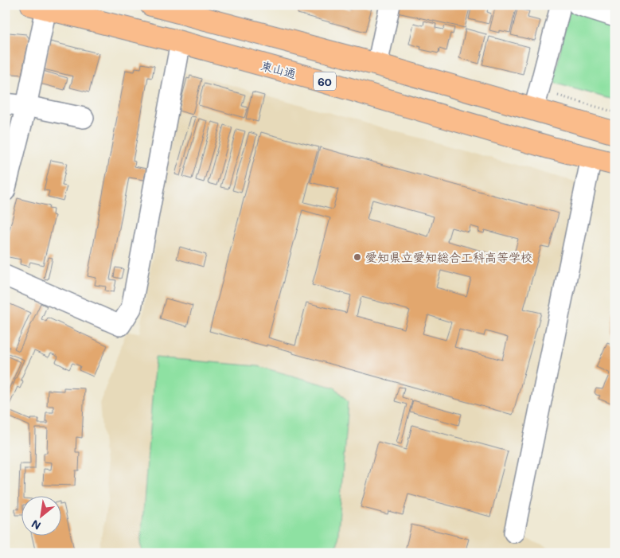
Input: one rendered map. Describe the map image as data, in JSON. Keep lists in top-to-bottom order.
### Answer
{
  "streets": {
    "main road": ["東山通", "60"]
  },
  "places": ["愛知県立愛知総合工科高等学校"],
  "north": "bottom left"
}
